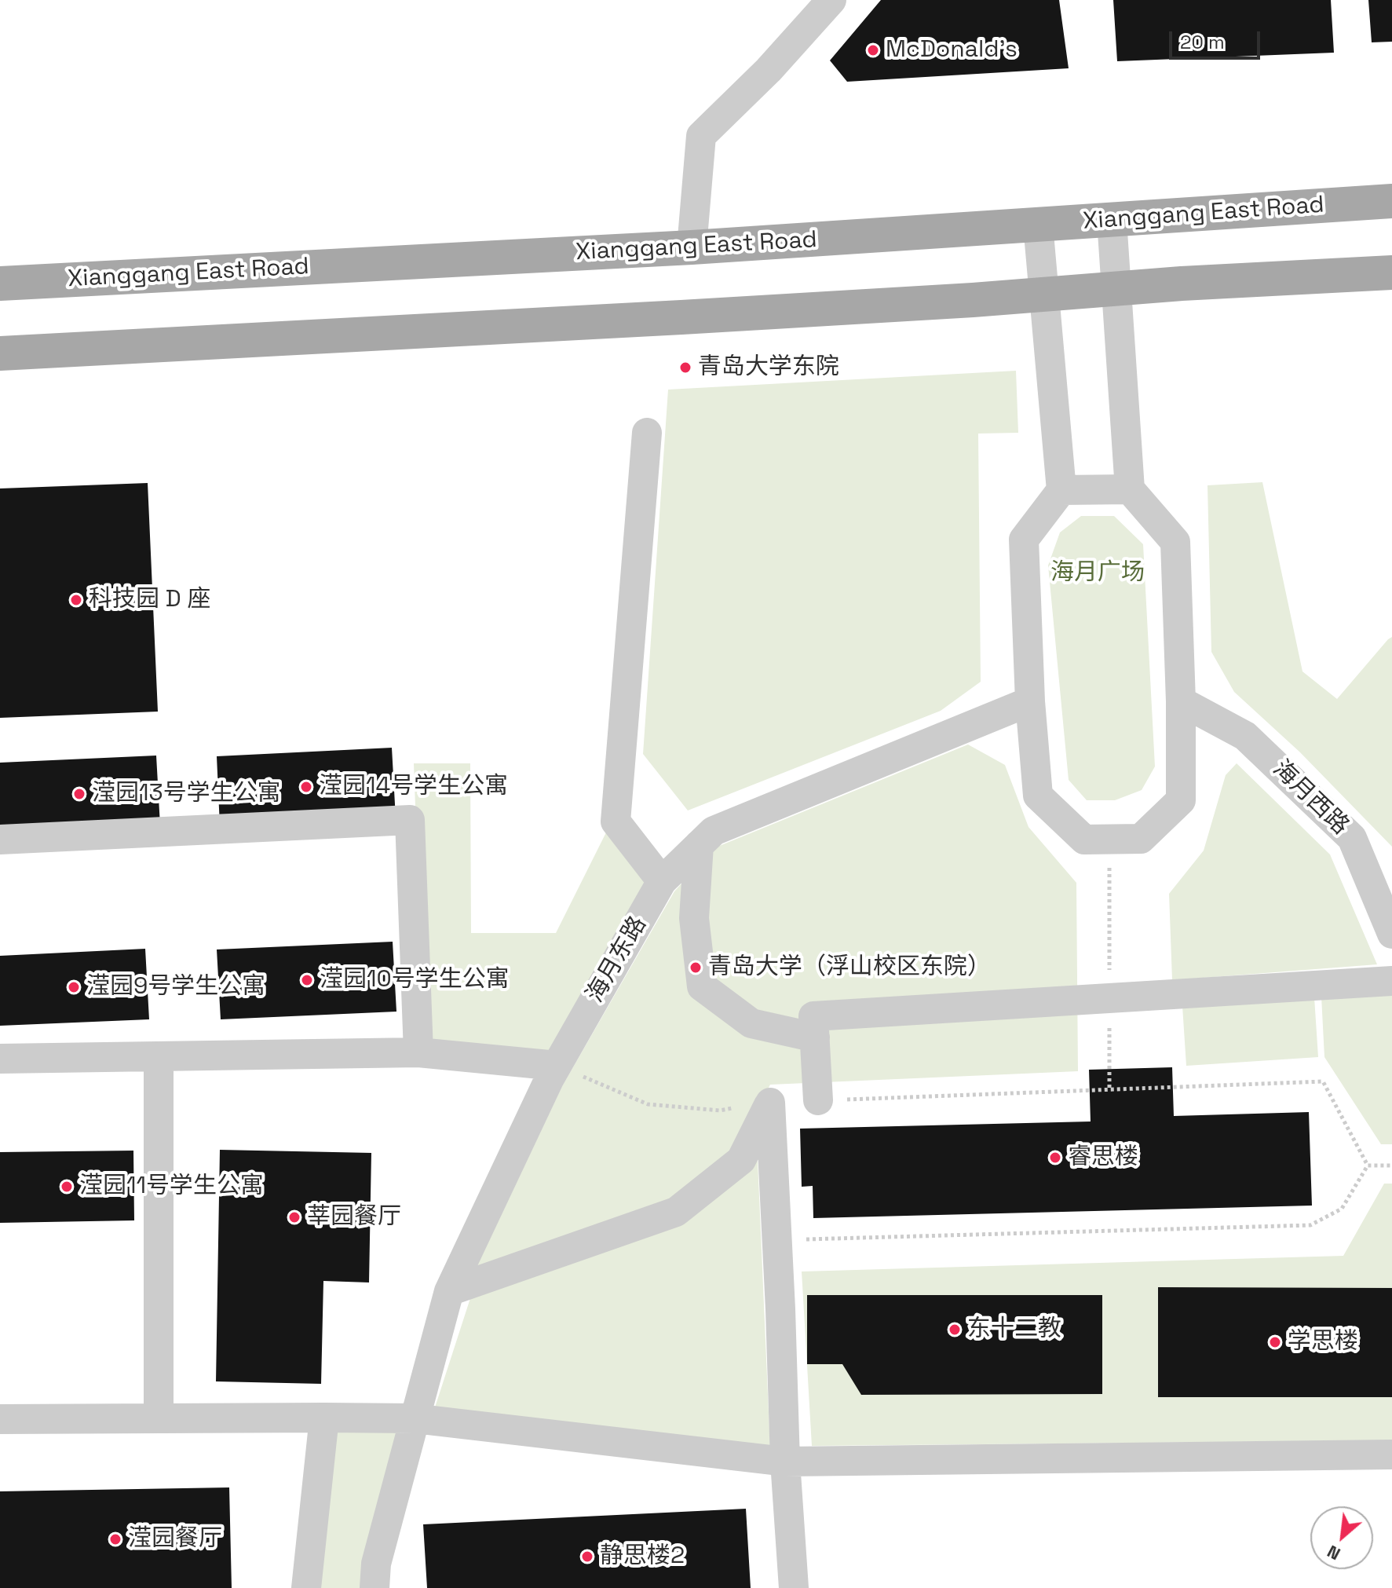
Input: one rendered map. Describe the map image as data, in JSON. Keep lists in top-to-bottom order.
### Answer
{
  "streets": {
    "main road": ["Xianggang East Road"],
    "street": ["海月西路", "海月东路"]
  },
  "parks": ["海月广场"],
  "places": [
    "McDonald's",
    "青岛大学东院",
    "科技园 D 座",
    "滢园14号学生公寓",
    "滢园13号学生公寓",
    "青岛大学（浮山校区东院）",
    "滢园10号学生公寓",
    "滢园9号学生公寓",
    "睿思楼",
    "滢园11号学生公寓",
    "莘园餐厅",
    "东十二教",
    "学思楼",
    "滢园餐厅",
    "静思楼2"
  ],
  "scale_bar": "20 m",
  "north": "bottom left"
}
